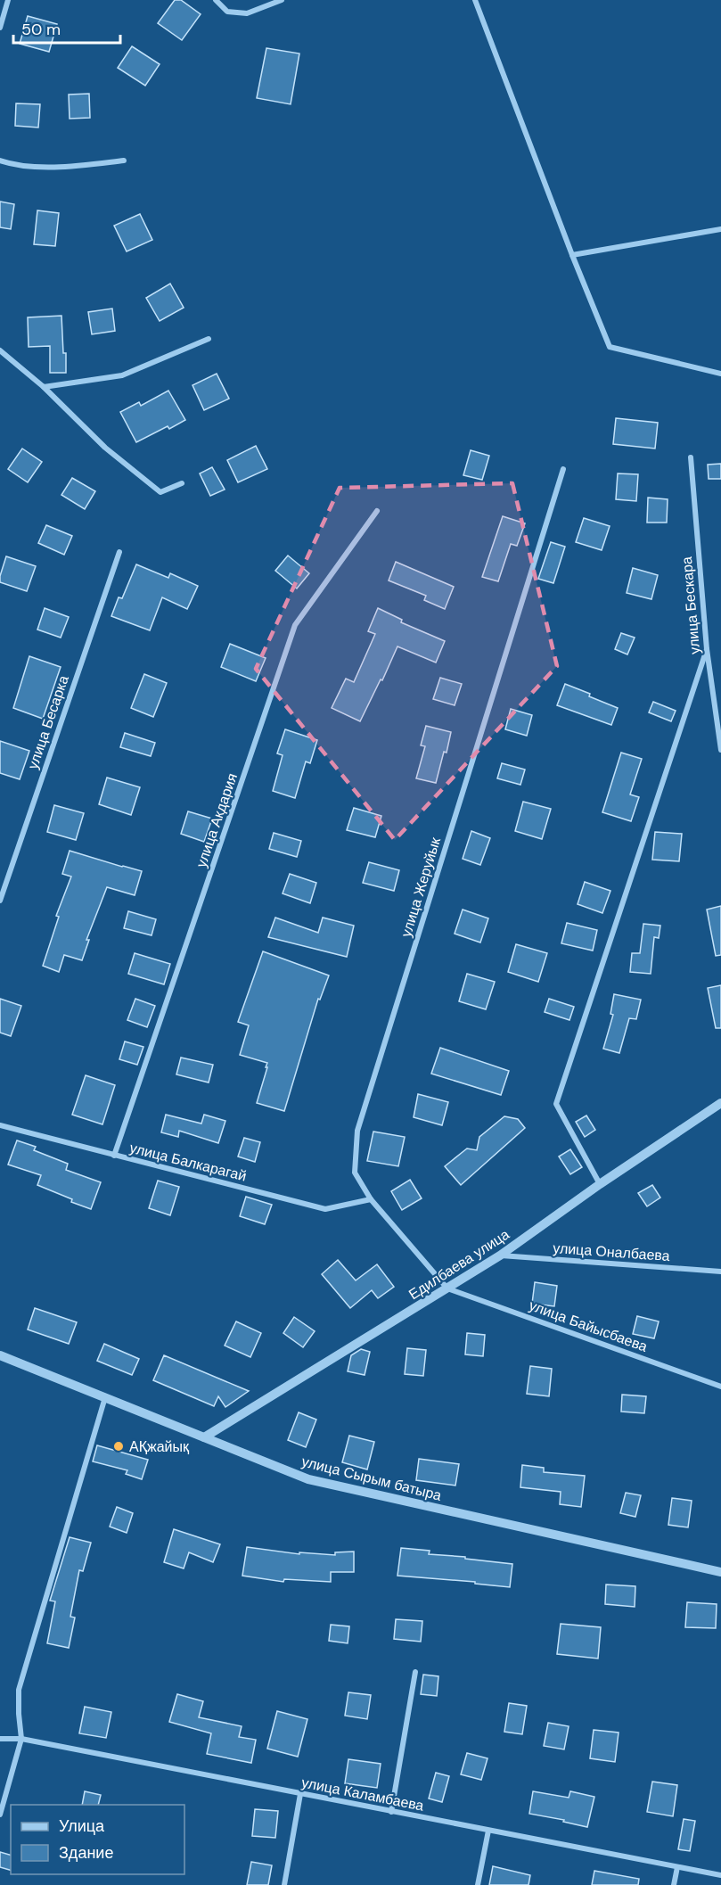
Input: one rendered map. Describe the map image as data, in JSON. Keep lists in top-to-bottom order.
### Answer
{
  "streets": {
    "street": [
      "улица Бескара",
      "улица Бесарка",
      "улица Акдария",
      "улица Жеруйык",
      "улица Балкарагай",
      "улица Оналбаева",
      "Едилбаева улица",
      "улица Байысбаева",
      "улица Сырым батыра",
      "улица Каламбаева"
    ]
  },
  "crossings": [
    ["улица Акдария", "улица Балкарагай"],
    ["улица Жеруйык", "улица Балкарагай"],
    ["улица Жеруйык", "Едилбаева улица"],
    ["улица Жеруйык", "улица Байысбаева"],
    ["улица Оналбаева", "Едилбаева улица"],
    ["Едилбаева улица", "улица Байысбаева"],
    ["Едилбаева улица", "улица Сырым батыра"]
  ],
  "places": ["АҚжайық"],
  "legend": ["Улица", "Здание"],
  "scale_bar": "50 m"
}
